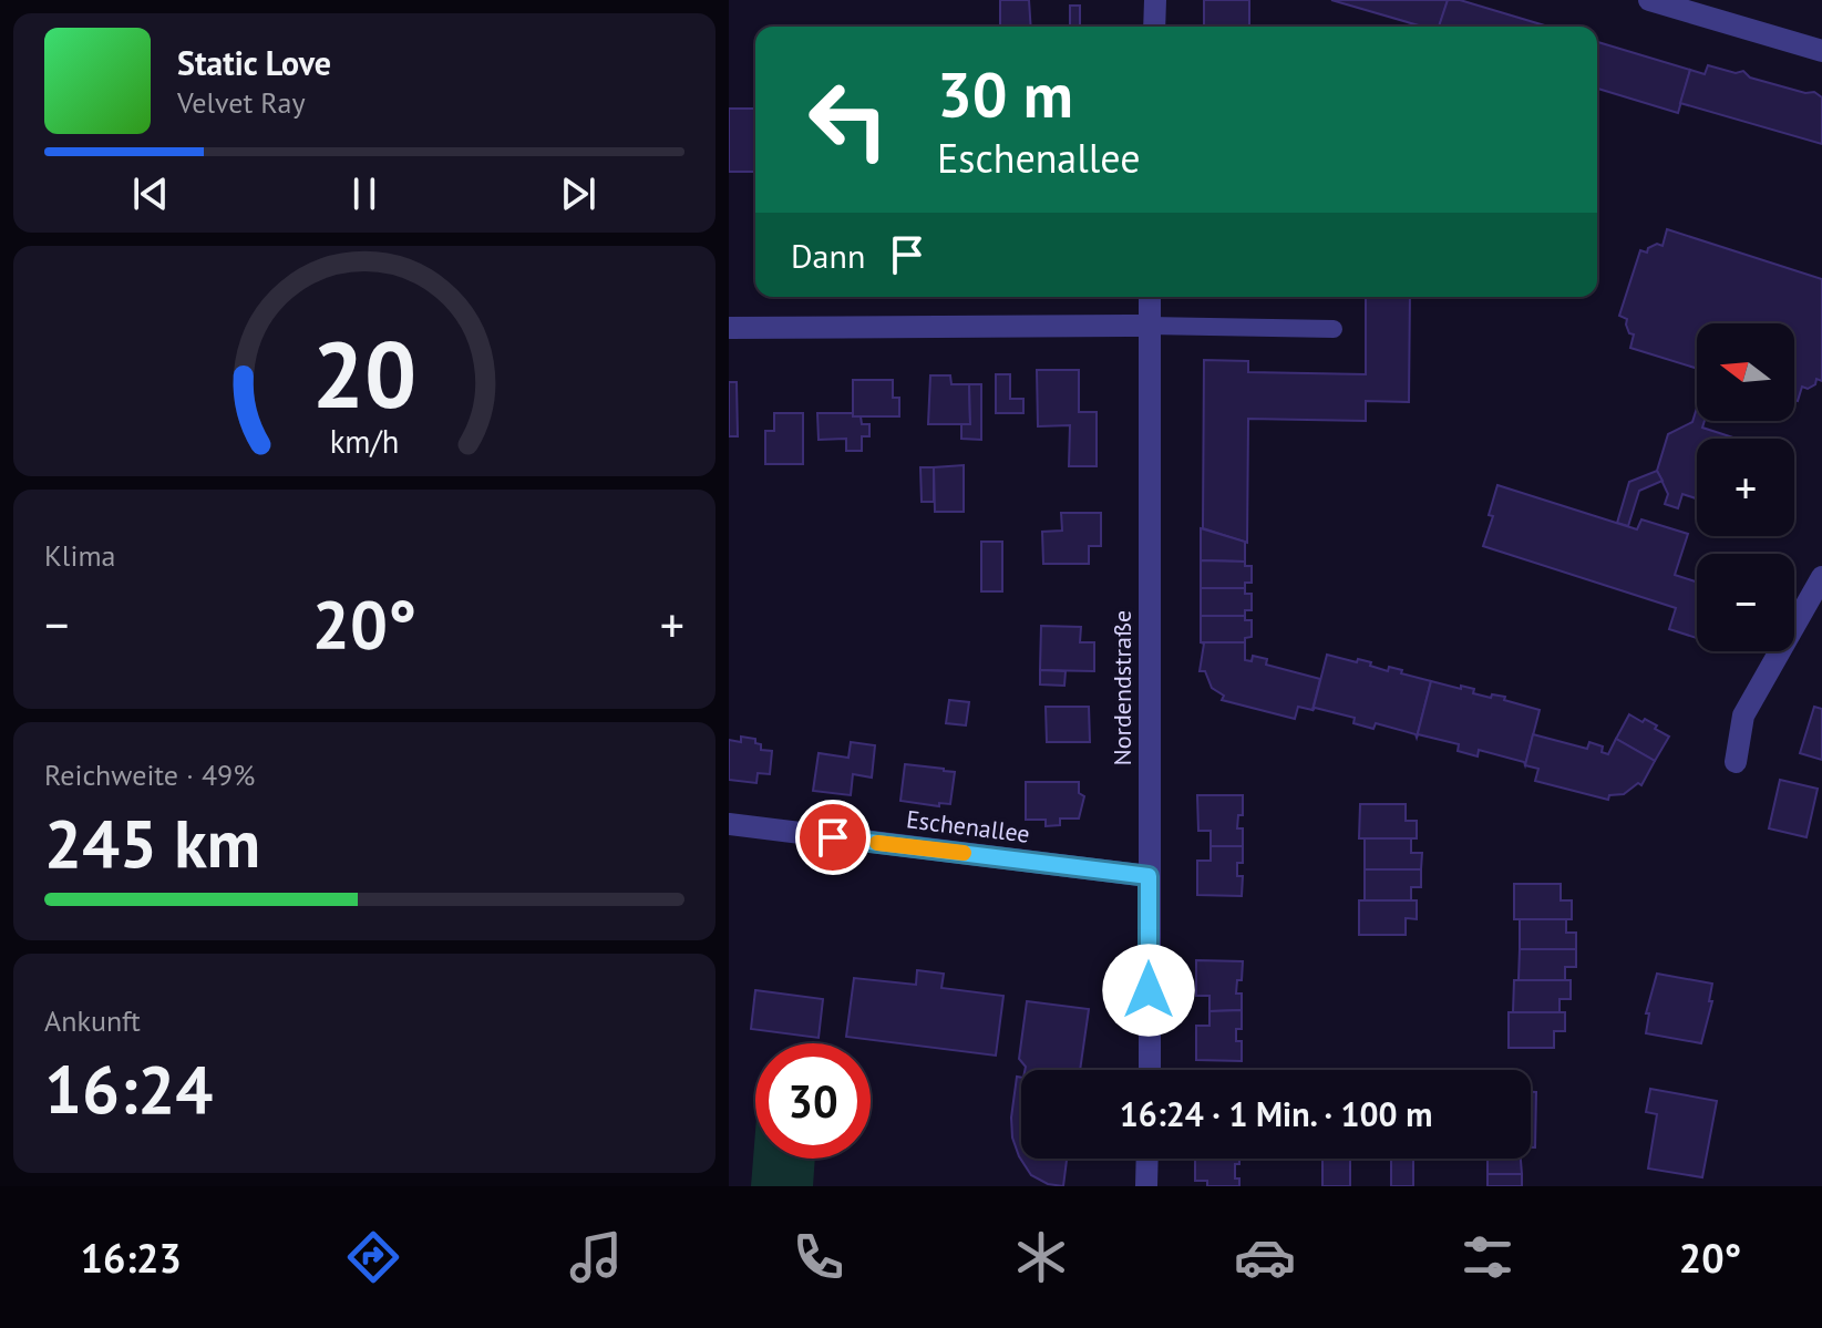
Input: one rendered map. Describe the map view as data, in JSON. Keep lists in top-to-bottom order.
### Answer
{
  "streets": {
    "street": ["Nordendstraße", "Eschenallee"]
  },
  "crossings": [
    ["Nordendstraße", "Eschenallee"]
  ],
  "north": "left",
  "page": {
    "turn": ["30 m", "Eschenallee"],
    "song": ["Static Love", "Velvet Ray"],
    "then": "Dann",
    "map_buttons": ["+", "−"],
    "tile": [
      "Klima",
      ["Reichweite · 49%", "245 km"],
      ["Ankunft", "16:24"]
    ],
    "heat": ["−", "20°", "+"],
    "limit": "30",
    "trip": "16:24 · 1 Min. · 100 m",
    "tabs": ["16:23", "20°"],
    "gauge": ["20", "km/h"]
  }
}
